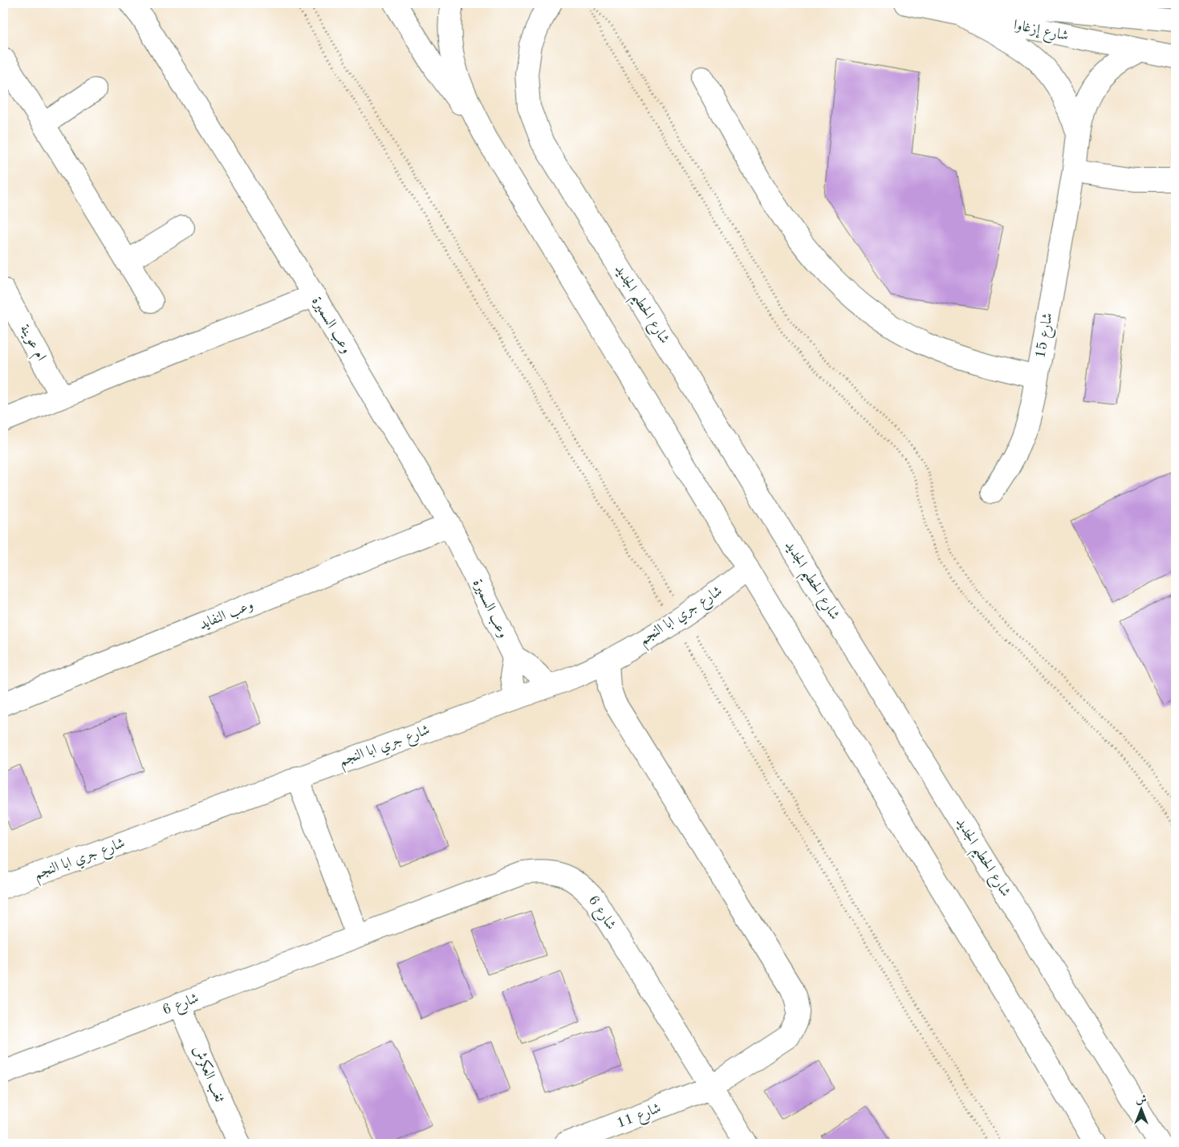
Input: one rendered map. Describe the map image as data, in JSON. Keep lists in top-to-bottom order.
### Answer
{
  "streets": {
    "street": [
      "شارع إزغاوا",
      "شارع الحطيم الجديد",
      "وعب السميرة",
      "شارع 15",
      "ام عوينة",
      "وعب النفايد",
      "شارع جري ابا النجم",
      "شارع 6",
      "ثغب العكرش",
      "شارع 11"
    ]
  },
  "crossings": [
    ["شارع إزغاوا", "شارع 15"],
    ["وعب السميرة", "وعب النفايد"],
    ["شارع جري ابا النجم", "شارع 11"],
    ["شارع 6", "ثغب العكرش"],
    ["شارع 6", "شارع 11"]
  ],
  "north": "top"
}
